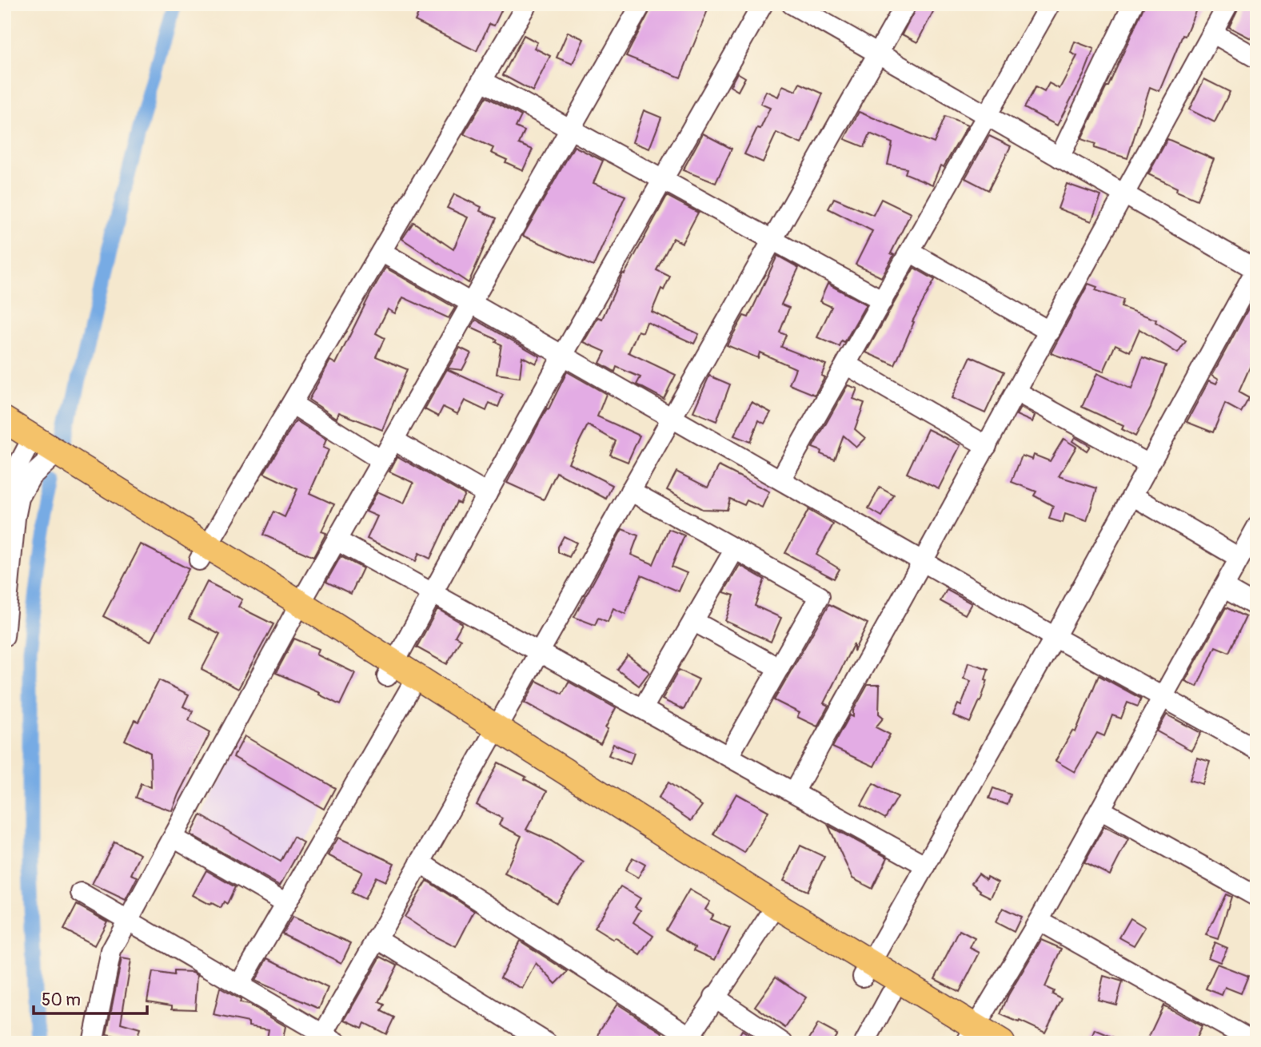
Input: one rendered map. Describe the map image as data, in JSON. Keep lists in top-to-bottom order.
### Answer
{
  "scale_bar": "50 m"
}
